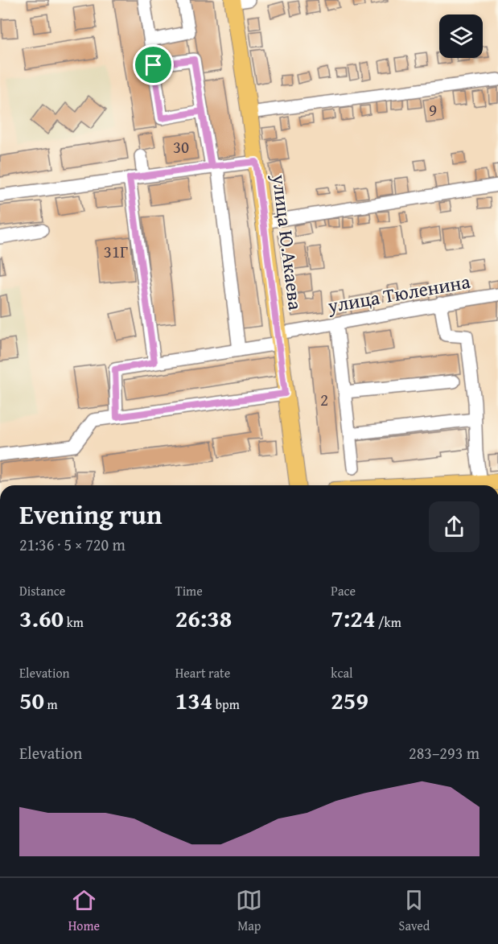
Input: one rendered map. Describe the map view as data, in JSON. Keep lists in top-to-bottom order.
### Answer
{
  "streets": {
    "main road": ["улица Ю.Акаева"],
    "street": ["улица Тюленина"]
  },
  "crossings": [
    ["улица Ю.Акаева", "улица Тюленина"]
  ],
  "house_numbers": [
    "9",
    "30",
    "31Г",
    "2"
  ],
  "page": {
    "heading": ["Evening run", "21:36 · 5 × 720 m"],
    "stats": [
      ["Distance", "3.60 km"],
      ["Time", "26:38"],
      ["Pace", "7:24 /km"],
      ["Elevation", "50 m"],
      ["Heart rate", "134 bpm"],
      ["kcal", "259"]
    ],
    "chart": ["Elevation", "283–293 m"],
    "tabs": ["Home", "Map", "Saved"]
  }
}
